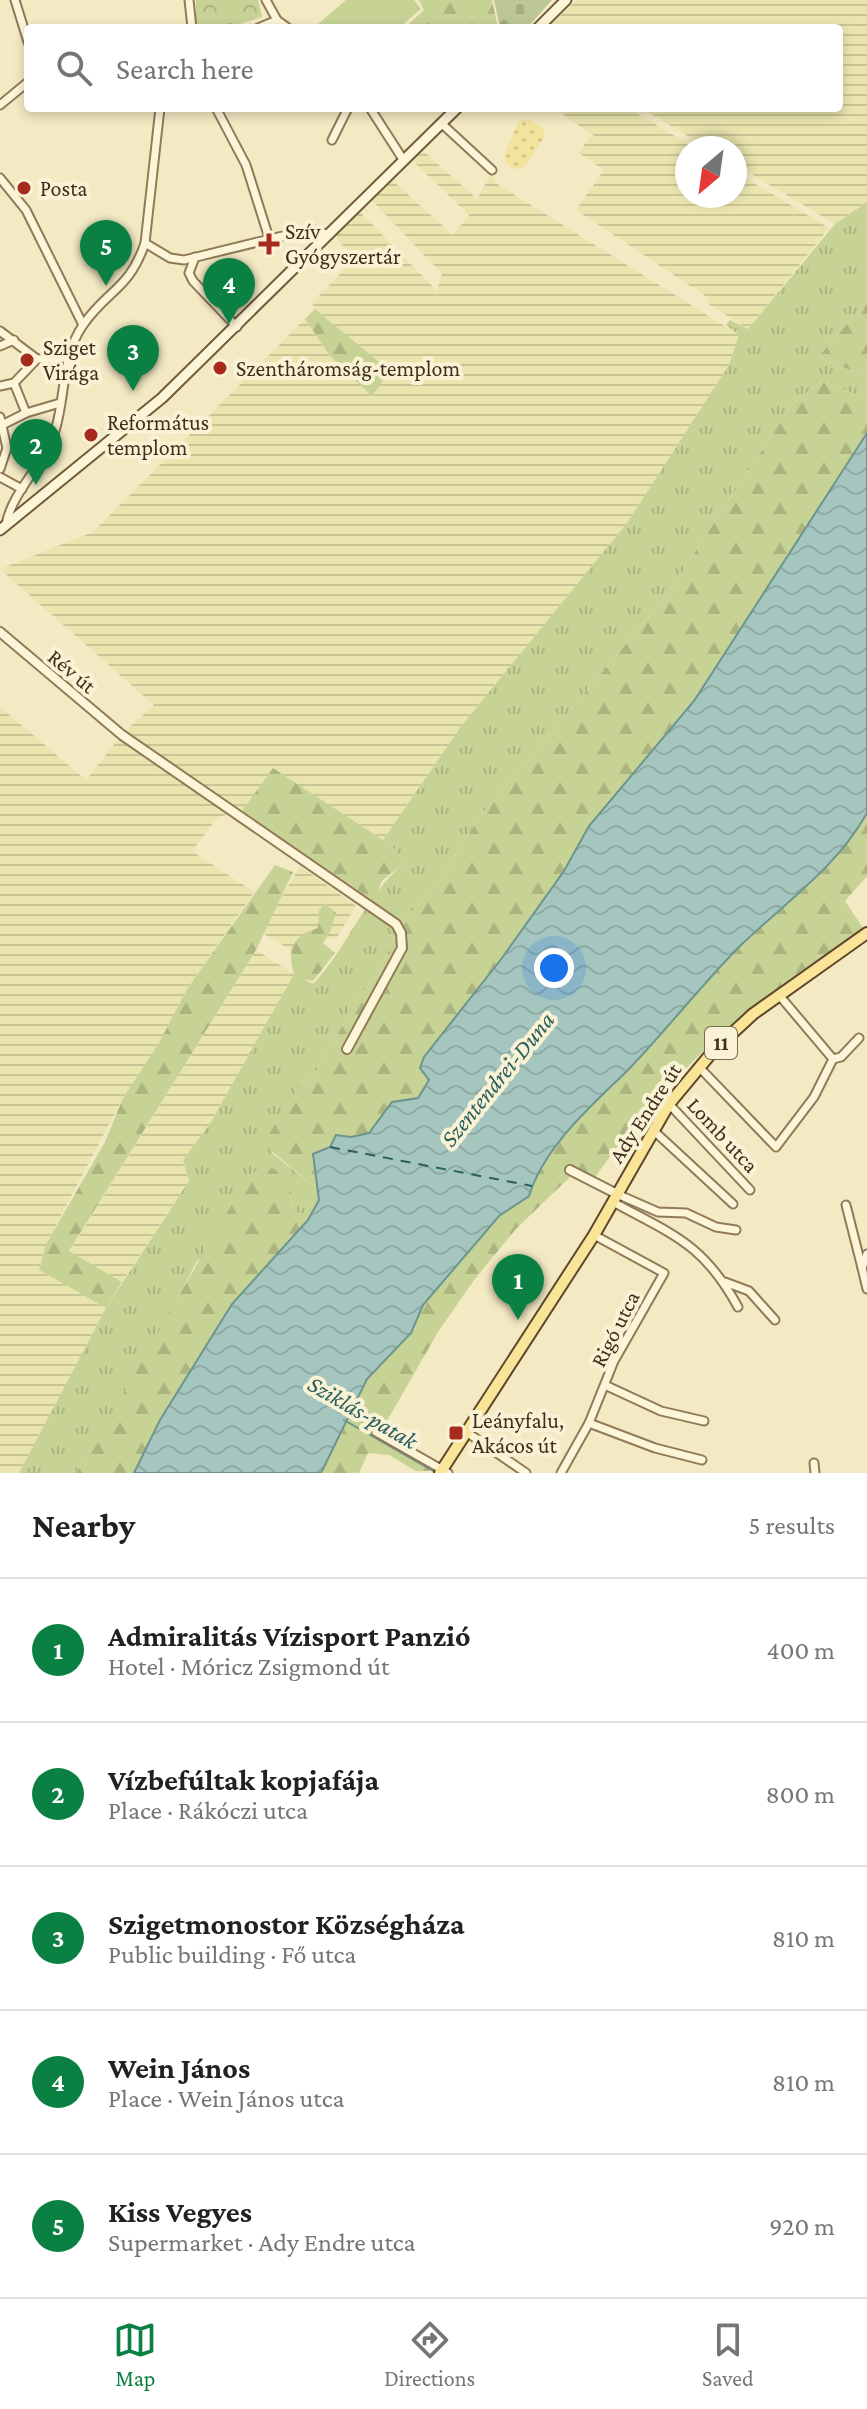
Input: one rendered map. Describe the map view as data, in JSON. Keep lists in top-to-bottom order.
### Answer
{
  "streets": {
    "main road": ["11", "Ady Endre út"],
    "street": ["Rév út", "Lomb utca", "Rigó utca"]
  },
  "crossings": [
    ["11", "Ady Endre út"],
    ["11", "Rigó utca"],
    ["Ady Endre út", "Lomb utca"]
  ],
  "water": ["Szentendrei-Duna", "Sziklás-patak"],
  "places": {
    "other": [
      "Posta",
      "Sziget Virága",
      "Szentháromság-templom",
      "Református templom"
    ],
    "health": ["Szív Gyógyszertár"],
    "transit": ["Leányfalu, Akácos út"]
  },
  "north": "bottom left",
  "page": {
    "search": "Search here",
    "pins": [
      "5",
      "4",
      "3",
      "2",
      "1"
    ],
    "heading": ["Nearby", "5 results"],
    "list": [
      {
        "mark": "1",
        "name": "Admiralitás Vízisport Panzió",
        "note": "Hotel · Móricz Zsigmond út",
        "value": "400 m"
      },
      {
        "mark": "2",
        "name": "Vízbefúltak kopjafája",
        "note": "Place · Rákóczi utca",
        "value": "800 m"
      },
      {
        "mark": "3",
        "name": "Szigetmonostor Községháza",
        "note": "Public building · Fő utca",
        "value": "810 m"
      },
      {
        "mark": "4",
        "name": "Wein János",
        "note": "Place · Wein János utca",
        "value": "810 m"
      },
      {
        "mark": "5",
        "name": "Kiss Vegyes",
        "note": "Supermarket · Ady Endre utca",
        "value": "920 m"
      }
    ],
    "nav": ["Map", "Directions", "Saved"]
  }
}
